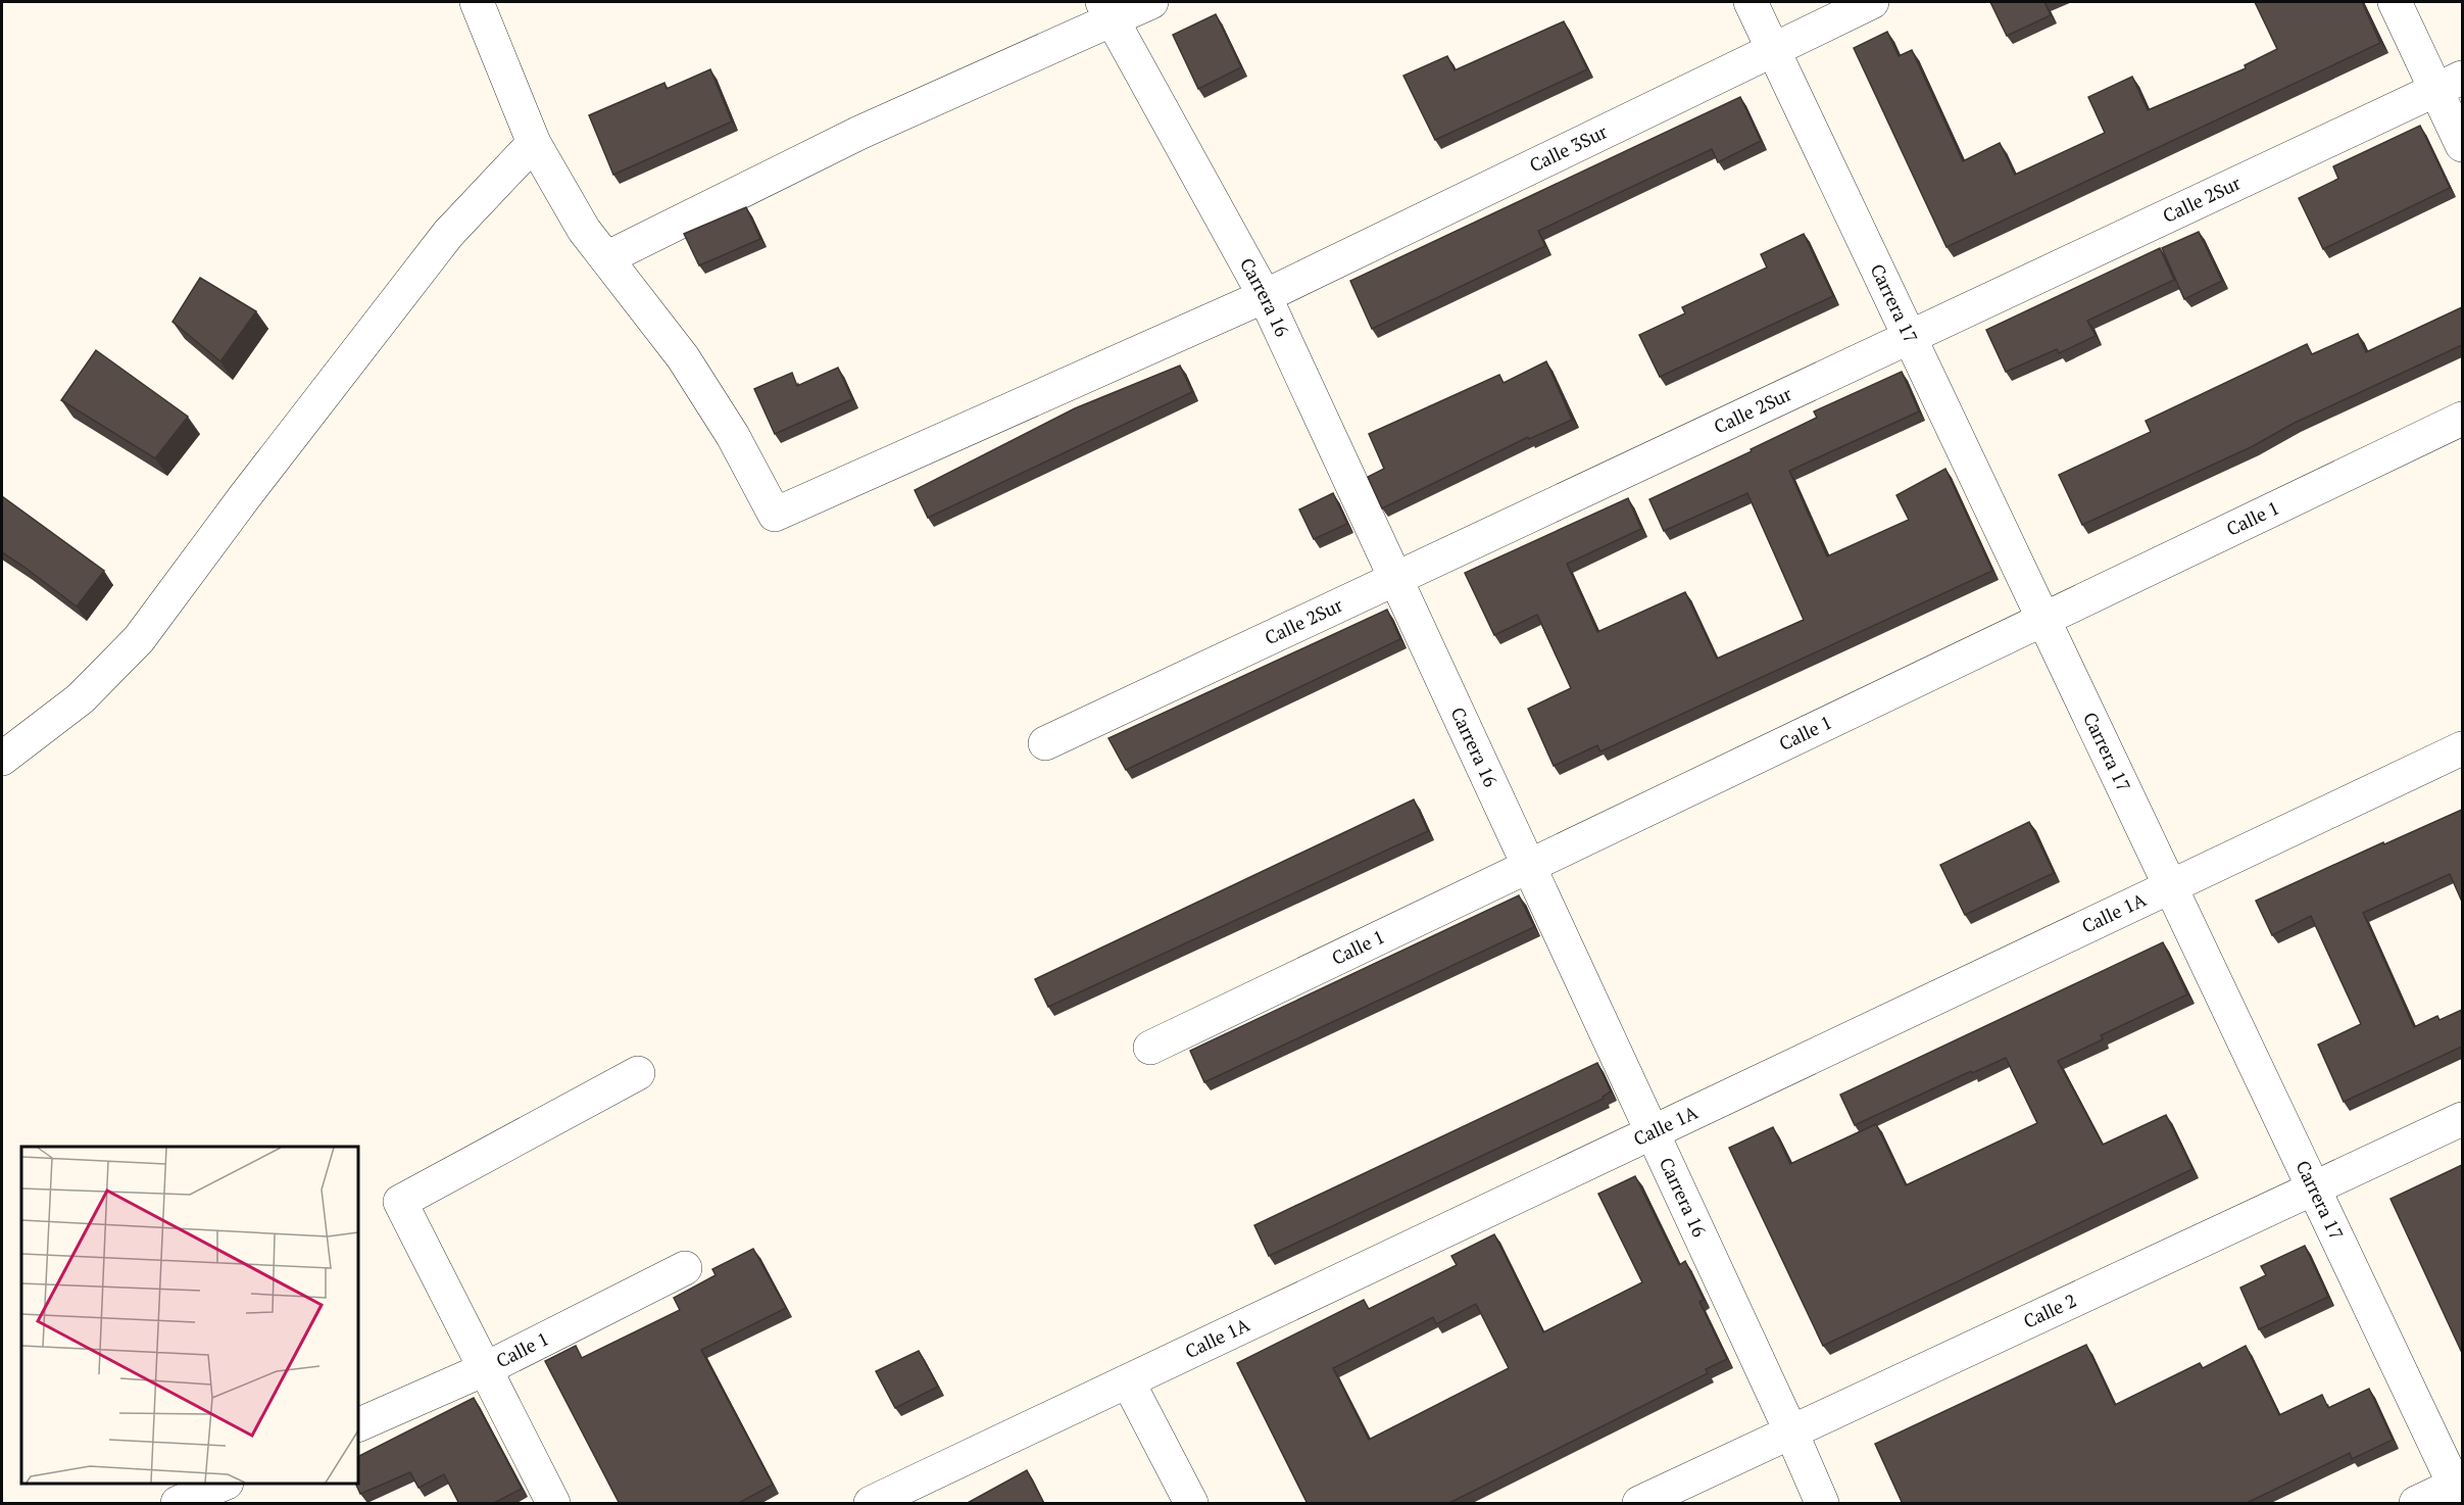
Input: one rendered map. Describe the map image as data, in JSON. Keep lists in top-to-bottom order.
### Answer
{
  "streets": {
    "street": [
      "Calle 3Sur",
      "Calle 2Sur",
      "Carrera 16",
      "Carrera 17",
      "Calle 1",
      "Calle 1A",
      "Calle 2"
    ]
  },
  "crossings": [
    ["Calle 3Sur", "Carrera 16"],
    ["Calle 3Sur", "Carrera 17"],
    ["Calle 2Sur", "Carrera 16"],
    ["Calle 2Sur", "Carrera 17"],
    ["Carrera 16", "Calle 1"],
    ["Carrera 16", "Calle 1A"],
    ["Carrera 16", "Calle 2"],
    ["Carrera 17", "Calle 1"],
    ["Carrera 17", "Calle 1A"],
    ["Carrera 17", "Calle 2"]
  ]
}
